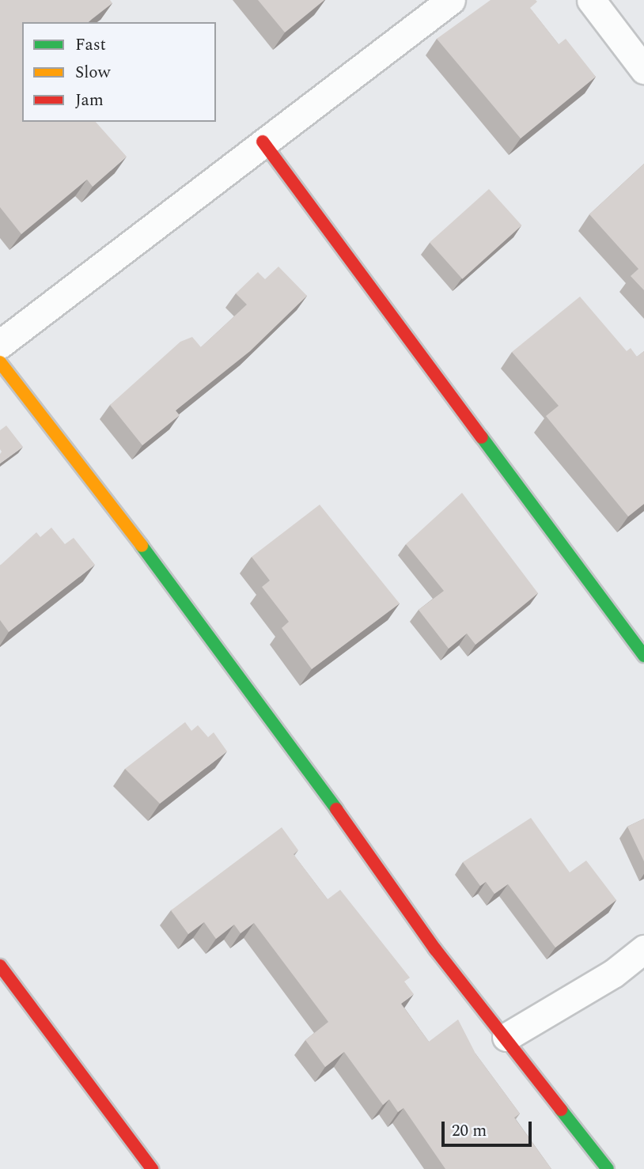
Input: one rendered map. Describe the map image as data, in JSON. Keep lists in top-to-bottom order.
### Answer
{
  "legend": ["Fast", "Slow", "Jam"],
  "scale_bar": "20 m"
}
